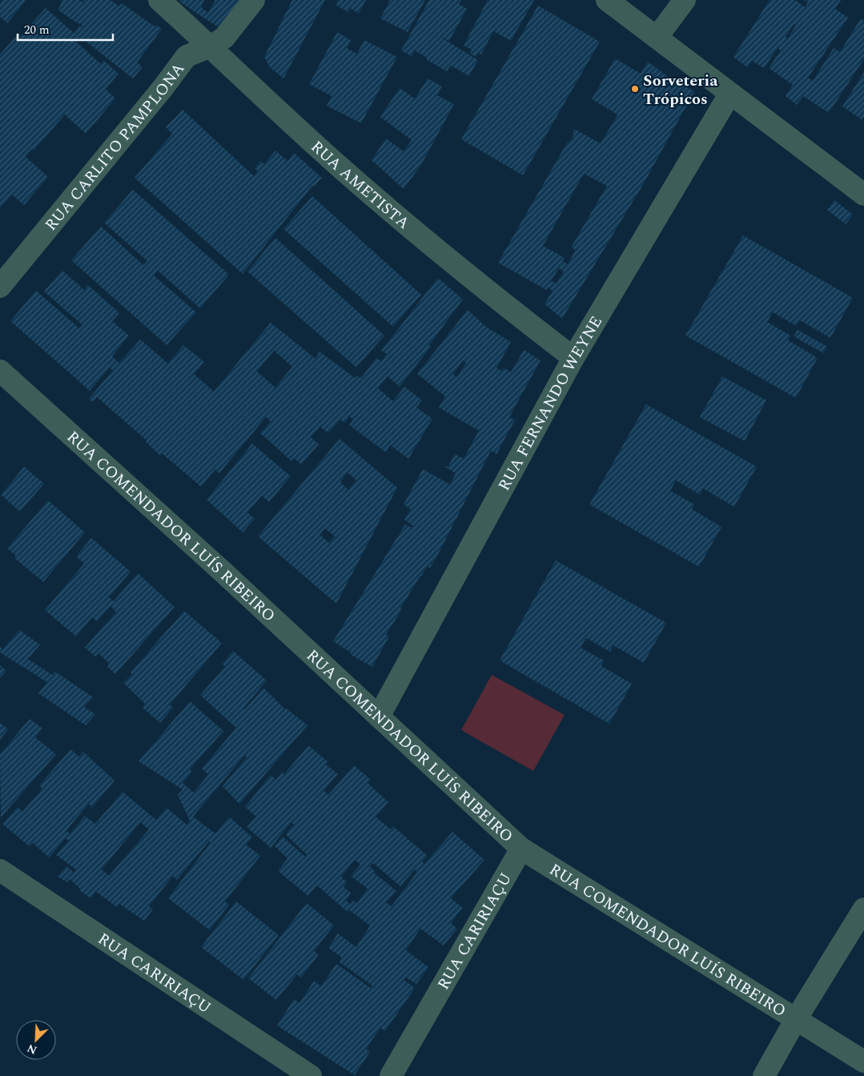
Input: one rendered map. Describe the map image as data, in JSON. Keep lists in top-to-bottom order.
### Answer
{
  "streets": {
    "street": [
      "RUA CARLITO PAMPLONA",
      "RUA AMETISTA",
      "RUA FERNANDO WEYNE",
      "RUA COMENDADOR LUÍS RIBEIRO",
      "RUA CARIRIAÇU"
    ]
  },
  "crossings": [
    ["RUA CARLITO PAMPLONA", "RUA AMETISTA"],
    ["RUA AMETISTA", "RUA FERNANDO WEYNE"],
    ["RUA FERNANDO WEYNE", "RUA COMENDADOR LUÍS RIBEIRO"],
    ["RUA COMENDADOR LUÍS RIBEIRO", "RUA CARIRIAÇU"]
  ],
  "places": ["Sorveteria Trópicos"],
  "scale_bar": "20 m",
  "north": "bottom left"
}
